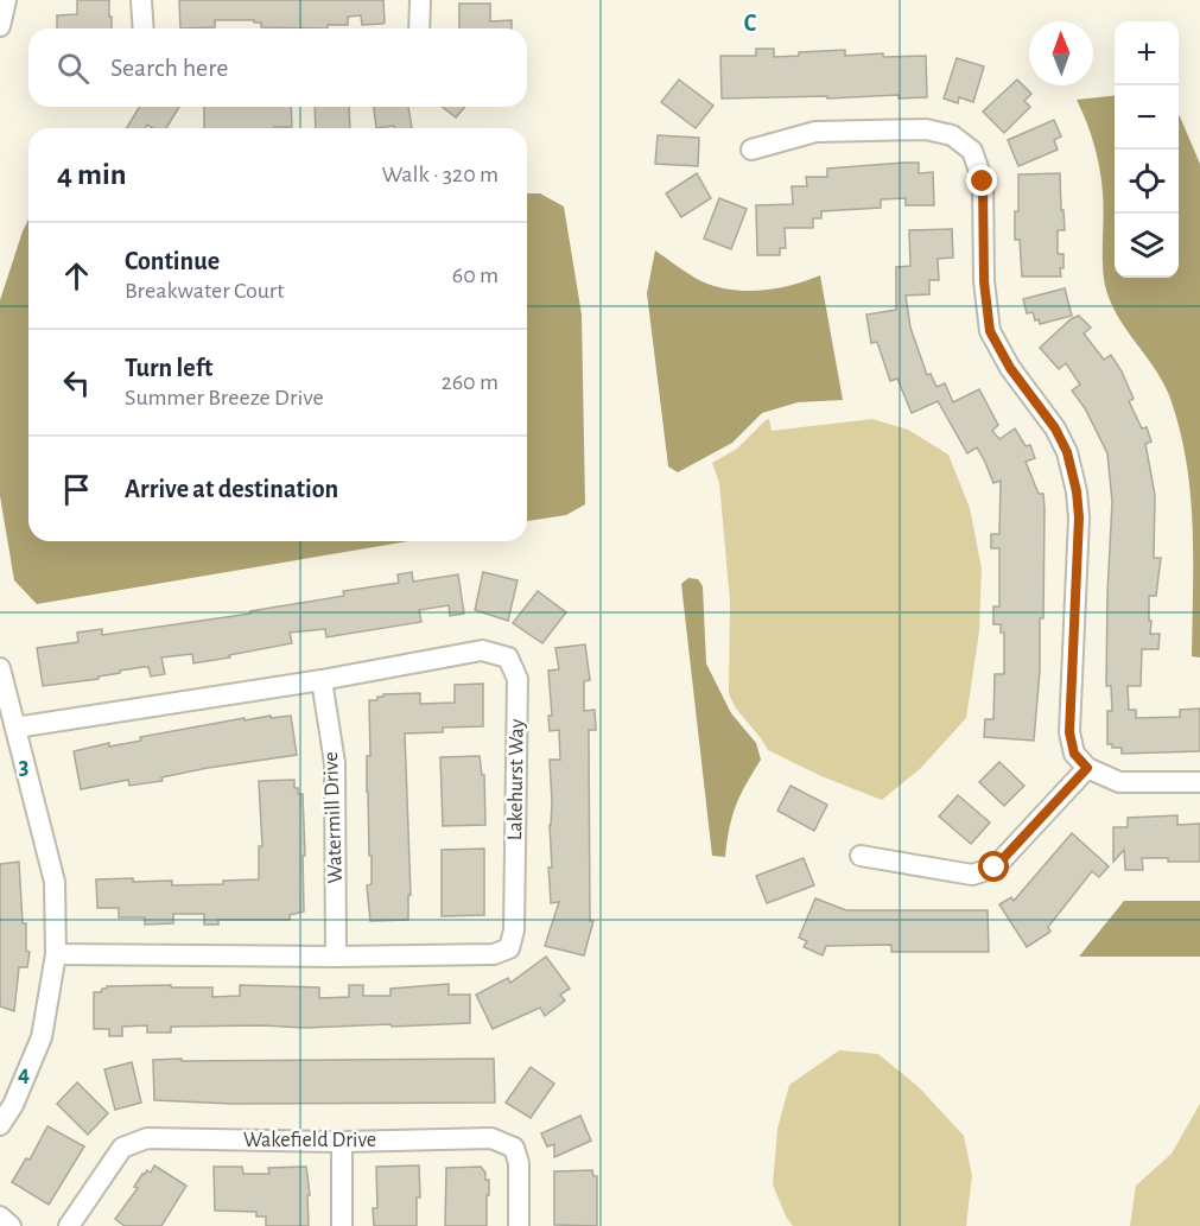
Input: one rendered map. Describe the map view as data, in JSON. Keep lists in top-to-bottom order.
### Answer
{
  "streets": {
    "street": ["Lakehurst Way", "Watermill Drive", "Wakefield Drive"]
  },
  "crossings": [
    ["Lakehurst Way", "Watermill Drive"]
  ],
  "north": "top",
  "page": {
    "map_buttons": ["+", "−"],
    "search": "Search here",
    "heading": ["4 min", "Walk · 320 m"],
    "list": [
      ["Continue", "Breakwater Court", "60 m"],
      ["Turn left", "Summer Breeze Drive", "260 m"],
      "Arrive at destination"
    ]
  },
  "grid": {
    "columns": ["C"],
    "rows": ["3", "4"]
  }
}
